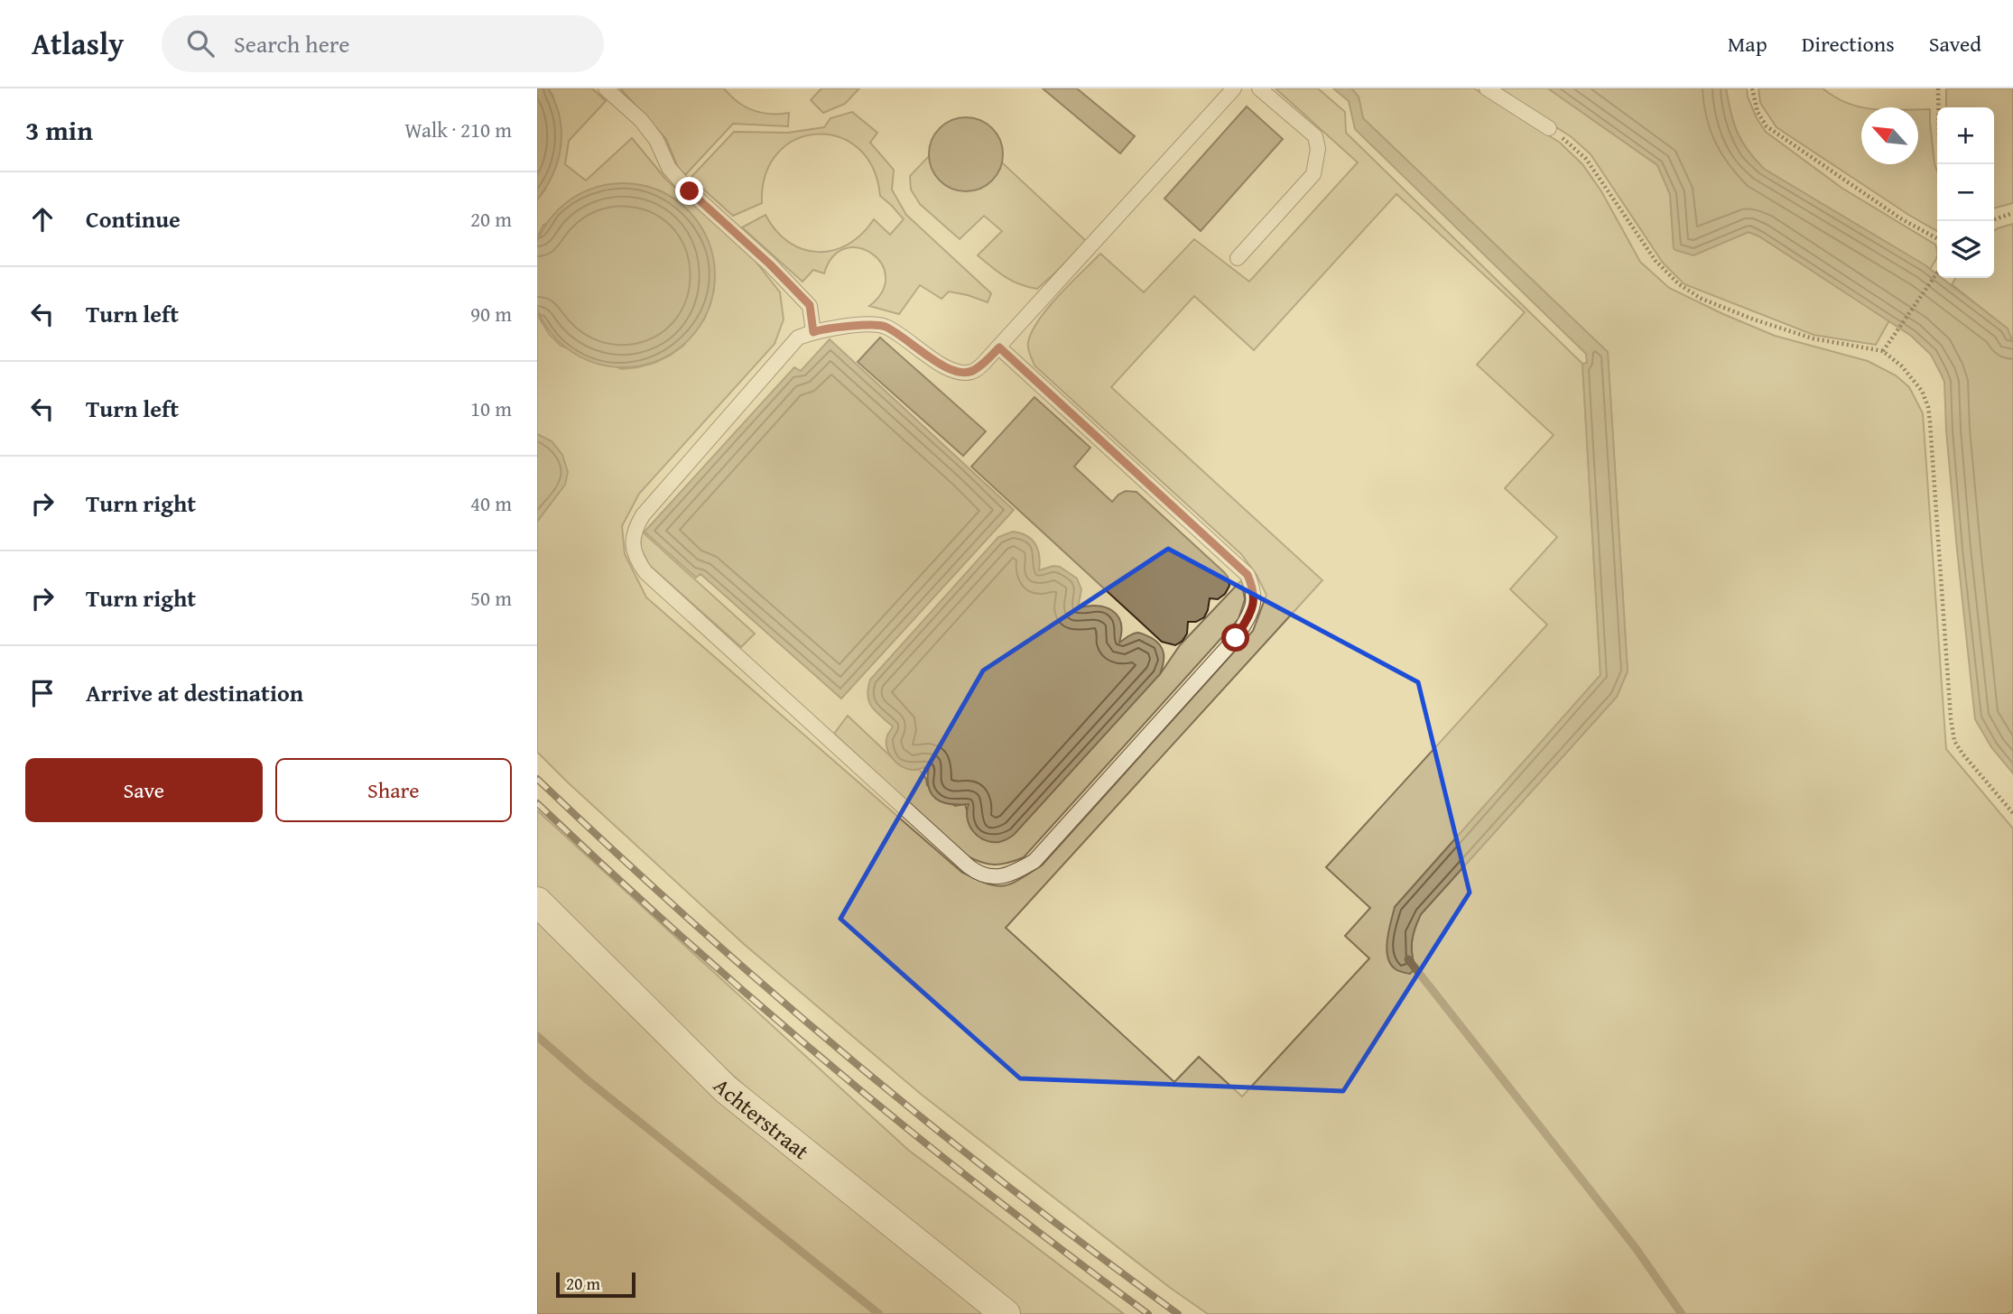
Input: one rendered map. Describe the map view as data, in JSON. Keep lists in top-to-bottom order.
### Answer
{
  "streets": {
    "street": ["Achterstraat"]
  },
  "scale_bar": "20 m",
  "north": "top left",
  "page": {
    "header": "Atlasly",
    "search": "Search here",
    "nav": ["Map", "Directions", "Saved"],
    "heading": ["3 min", "Walk · 210 m"],
    "map_buttons": ["+", "−"],
    "list": [
      ["Continue", "20 m"],
      ["Turn left", "90 m"],
      ["Turn left", "10 m"],
      ["Turn right", "40 m"],
      ["Turn right", "50 m"],
      "Arrive at destination"
    ],
    "buttons": ["Save", "Share"],
    "scale": "20 m"
  }
}
